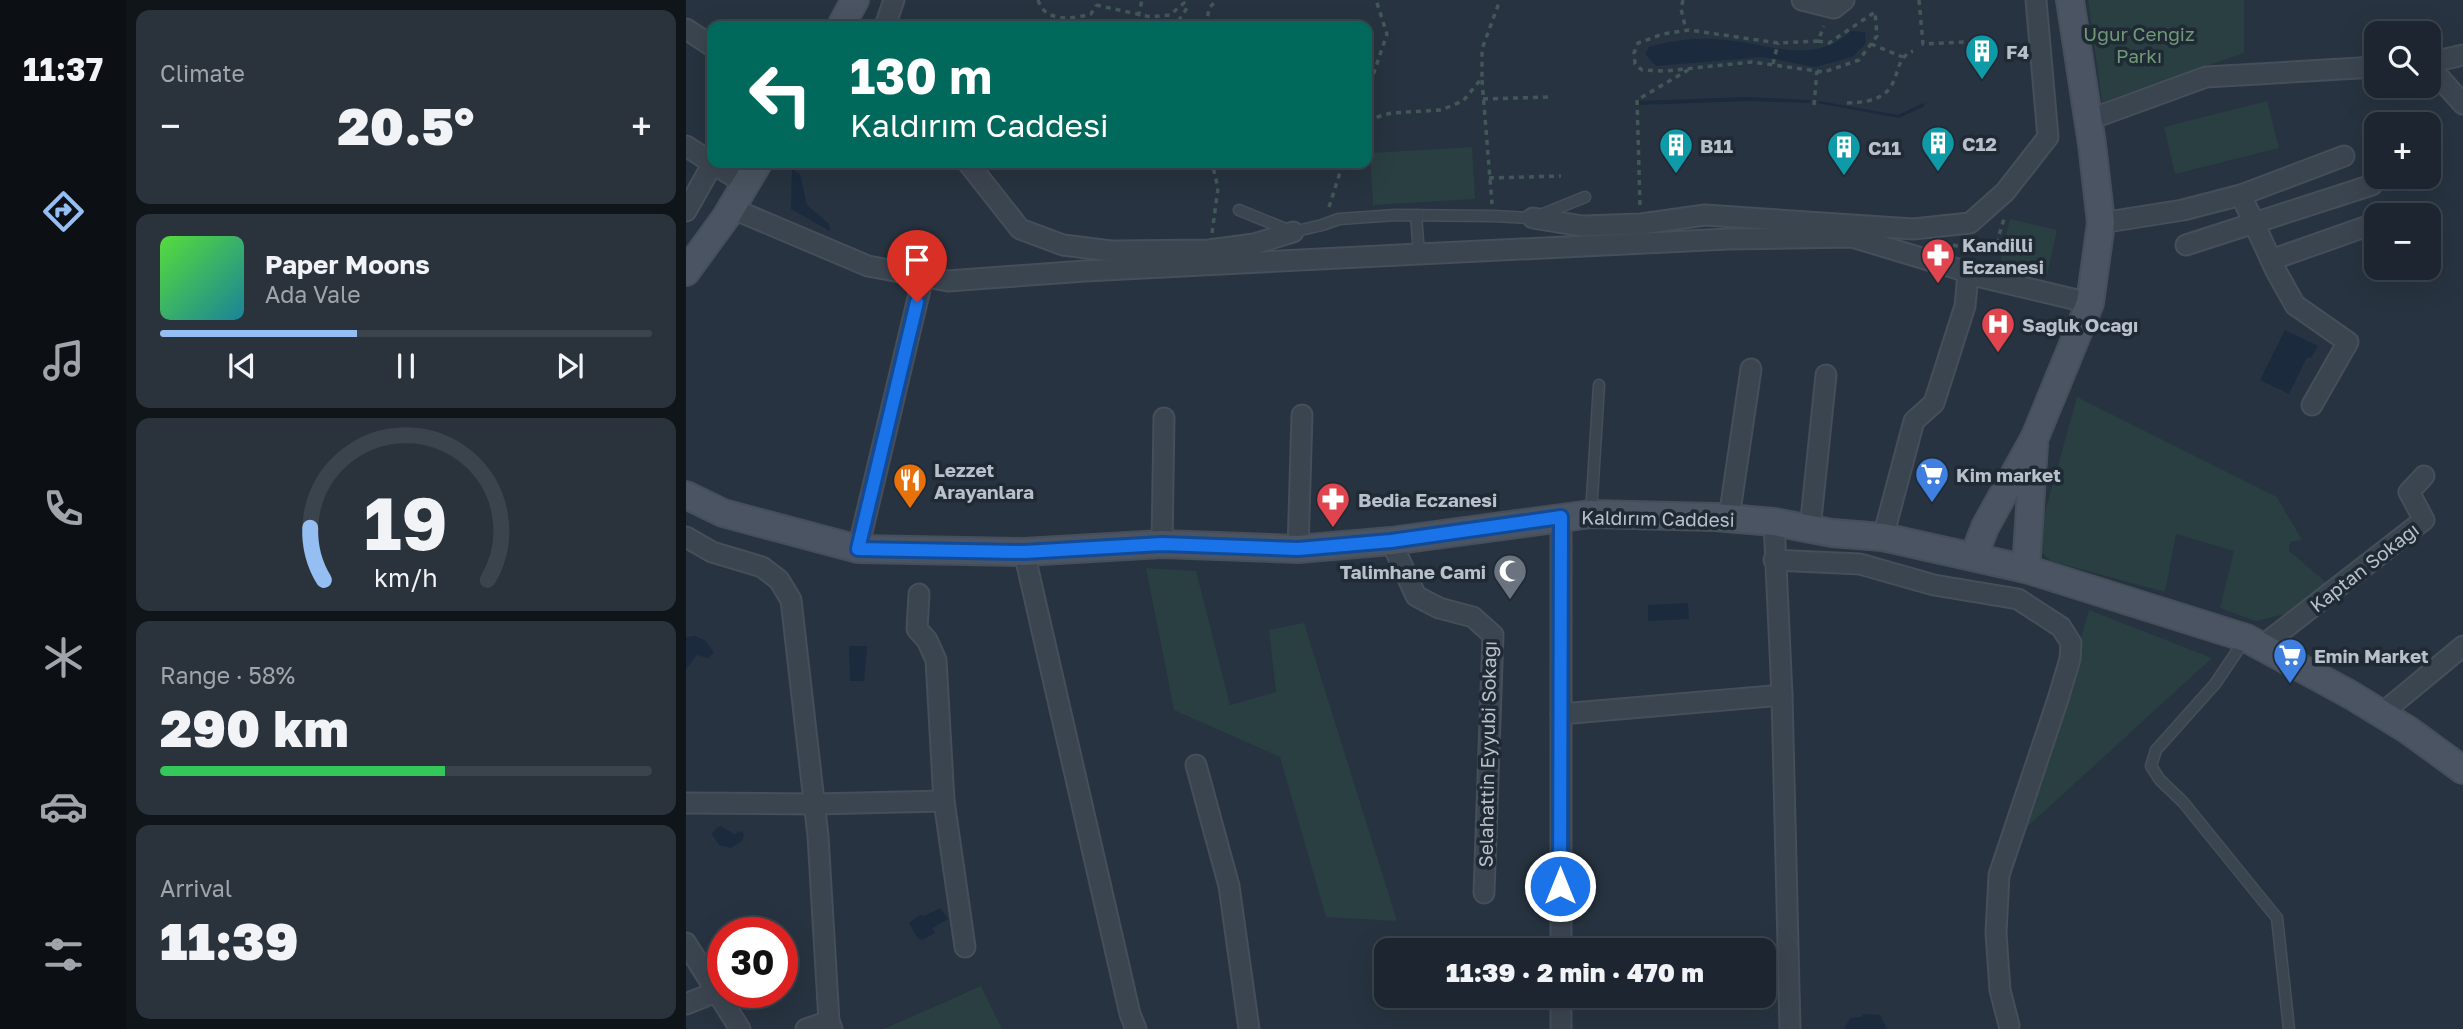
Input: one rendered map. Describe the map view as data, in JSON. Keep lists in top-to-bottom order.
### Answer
{
  "streets": {
    "street": ["Kaldırım Caddesi", "Kaptan Sokağı", "Selahattin Eyyubi Sokağı"]
  },
  "crossings": [
    ["Kaldırım Caddesi", "Kaptan Sokağı"],
    ["Kaldırım Caddesi", "Selahattin Eyyubi Sokağı"]
  ],
  "parks": ["Uğur Cengiz Parkı"],
  "places": {
    "building": [
      "F4",
      "C12",
      "B11",
      "C11"
    ],
    "pharmacy": ["Kandilli Eczanesi", "Bedia Eczanesi"],
    "hospital": ["Sağlık Ocağı"],
    "supermarket": ["Kim market", "Emin Market"],
    "restaurant": ["Lezzet Arayanlara"],
    "mosque": ["Talimhane Cami"]
  },
  "page": {
    "tabs": "11:37",
    "tile": [
      "Climate",
      ["Range · 58%", "290 km"],
      ["Arrival", "11:39"]
    ],
    "map_buttons": ["+", "−"],
    "turn": ["130 m", "Kaldırım Caddesi"],
    "heat": ["−", "20.5°", "+"],
    "song": ["Paper Moons", "Ada Vale"],
    "limit": "30",
    "trip": "11:39 · 2 min · 470 m",
    "gauge": ["19", "km/h"]
  }
}
